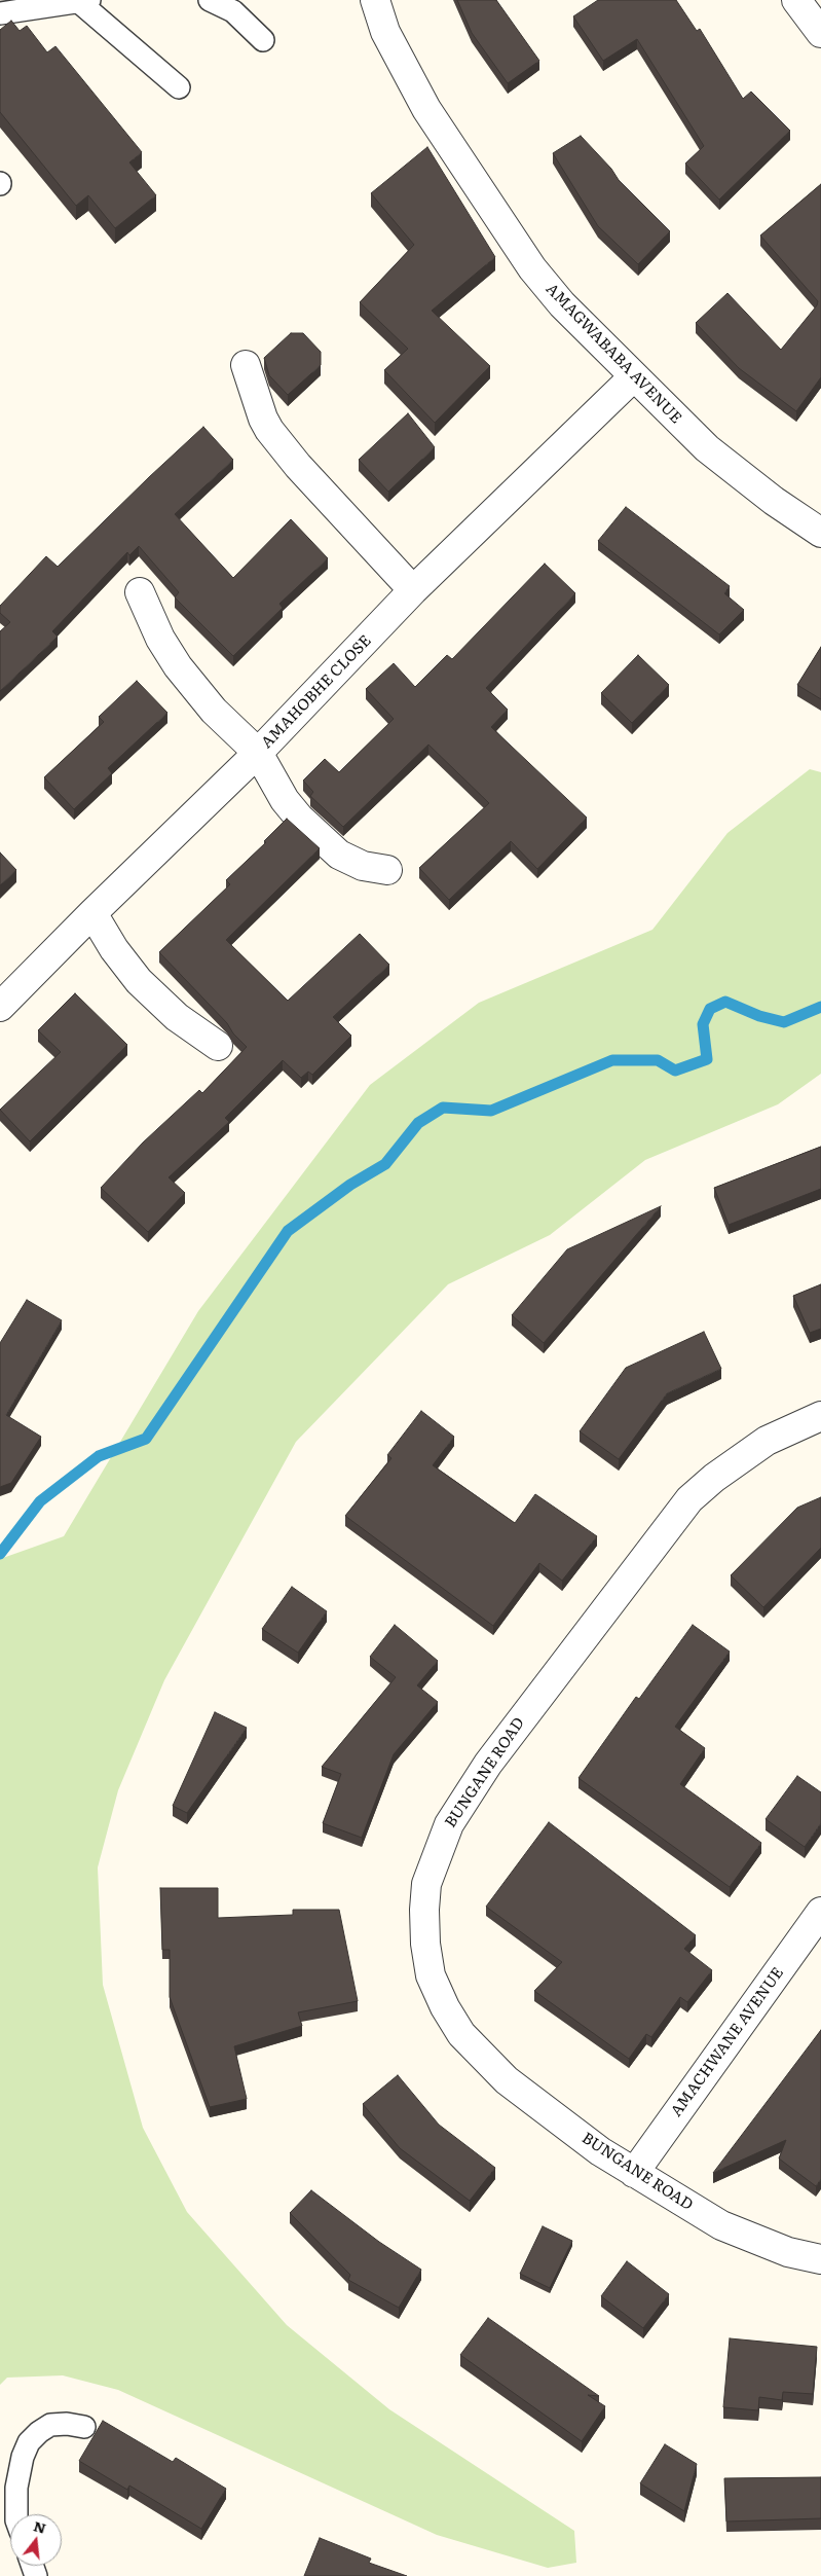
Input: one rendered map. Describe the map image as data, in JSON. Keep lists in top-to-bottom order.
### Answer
{
  "streets": {
    "street": [
      "AMAGWABABA AVENUE",
      "AMAHOBHE CLOSE",
      "BUNGANE ROAD",
      "AMACHWANE AVENUE"
    ]
  },
  "crossings": [
    ["AMAGWABABA AVENUE", "AMAHOBHE CLOSE"],
    ["BUNGANE ROAD", "AMACHWANE AVENUE"]
  ],
  "north": "top"
}
